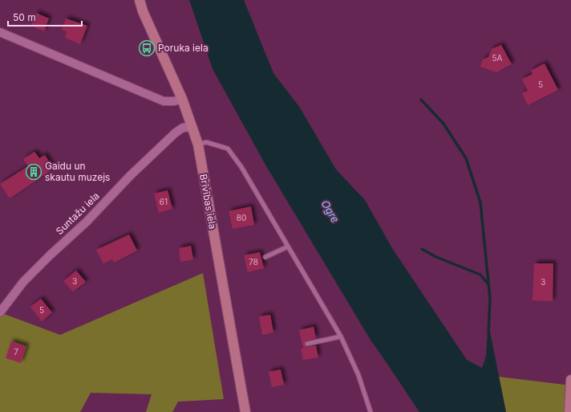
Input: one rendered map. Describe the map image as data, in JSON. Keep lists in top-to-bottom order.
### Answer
{
  "streets": {
    "main road": ["Brīvības iela"],
    "street": ["Suntažu iela"]
  },
  "crossings": [
    ["Brīvības iela", "Suntažu iela"]
  ],
  "water": ["Ogre"],
  "places": {
    "bus stop": ["Poruka iela"],
    "building": ["Gaidu un skautu muzejs"]
  },
  "house_numbers": [
    "5A",
    "5",
    "61",
    "80",
    "78",
    "3",
    "3",
    "5",
    "7"
  ],
  "scale_bar": "50 m"
}
